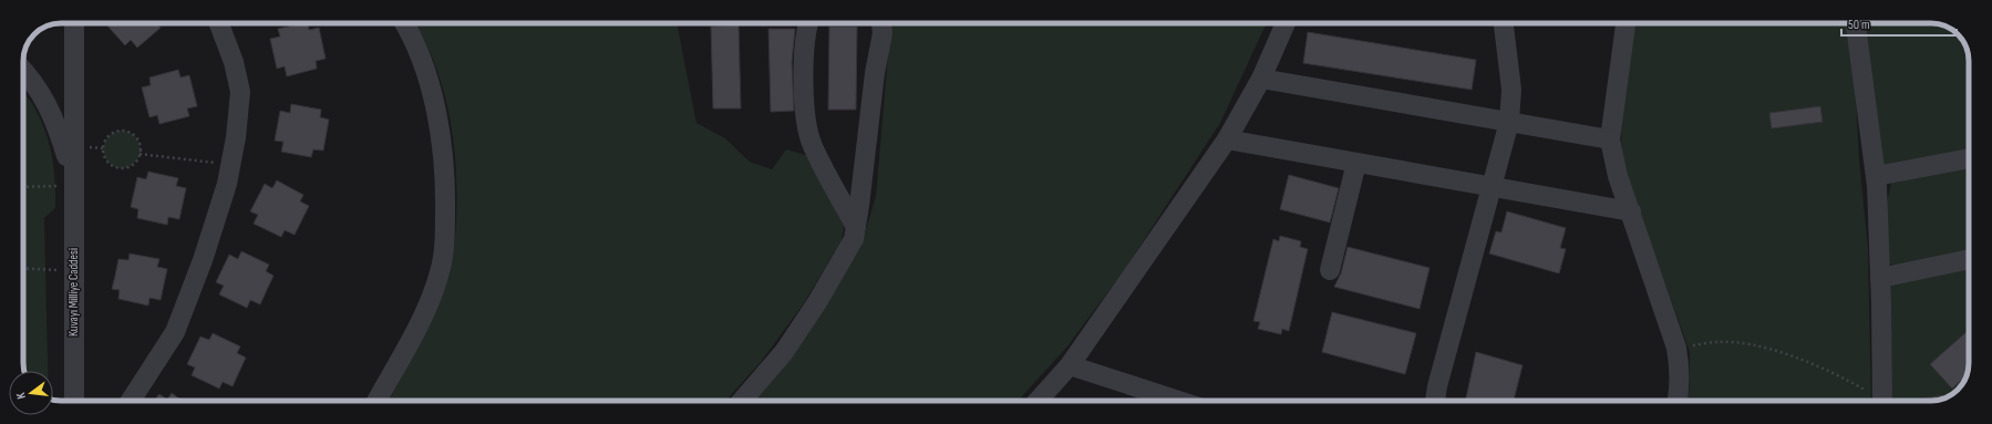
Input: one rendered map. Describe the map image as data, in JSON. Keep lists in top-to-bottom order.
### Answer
{
  "streets": {
    "street": ["Kuvayı Milliye Caddesi"]
  },
  "scale_bar": "50 m",
  "north": "left"
}
